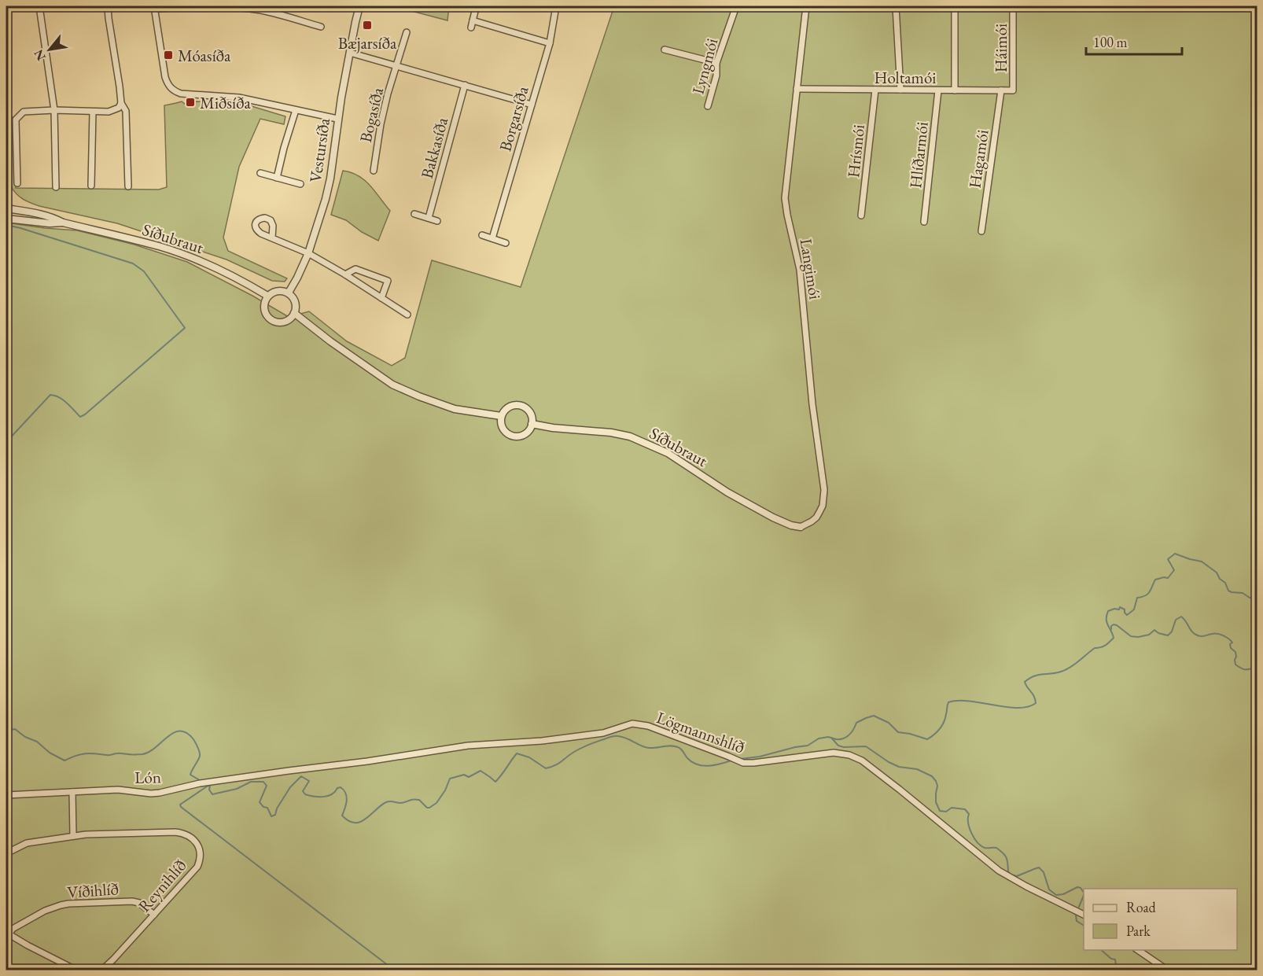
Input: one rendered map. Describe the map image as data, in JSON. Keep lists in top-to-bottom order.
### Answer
{
  "streets": {
    "street": [
      "Háimói",
      "Lyngmói",
      "Holtamói",
      "Bogasíða",
      "Borgarsíða",
      "Bakkasíða",
      "Vestursíða",
      "Hrísmói",
      "Hlíðarmói",
      "Hagamói",
      "Síðubraut",
      "Langimói",
      "Lögmannshlíð",
      "Lón",
      "Reynihlíð",
      "Víðihlíð"
    ]
  },
  "crossings": [
    ["Háimói", "Holtamói"],
    ["Holtamói", "Hrísmói"],
    ["Holtamói", "Hlíðarmói"],
    ["Holtamói", "Hagamói"],
    ["Holtamói", "Langimói"],
    ["Vestursíða", "Síðubraut"],
    ["Síðubraut", "Langimói"],
    ["Lögmannshlíð", "Lón"],
    ["Reynihlíð", "Víðihlíð"]
  ],
  "places": {
    "transit": ["Bæjarsíða", "Móasíða", "Miðsíða"]
  },
  "legend": ["Road", "Park"],
  "scale_bar": "100 m",
  "north": "bottom left"
}
